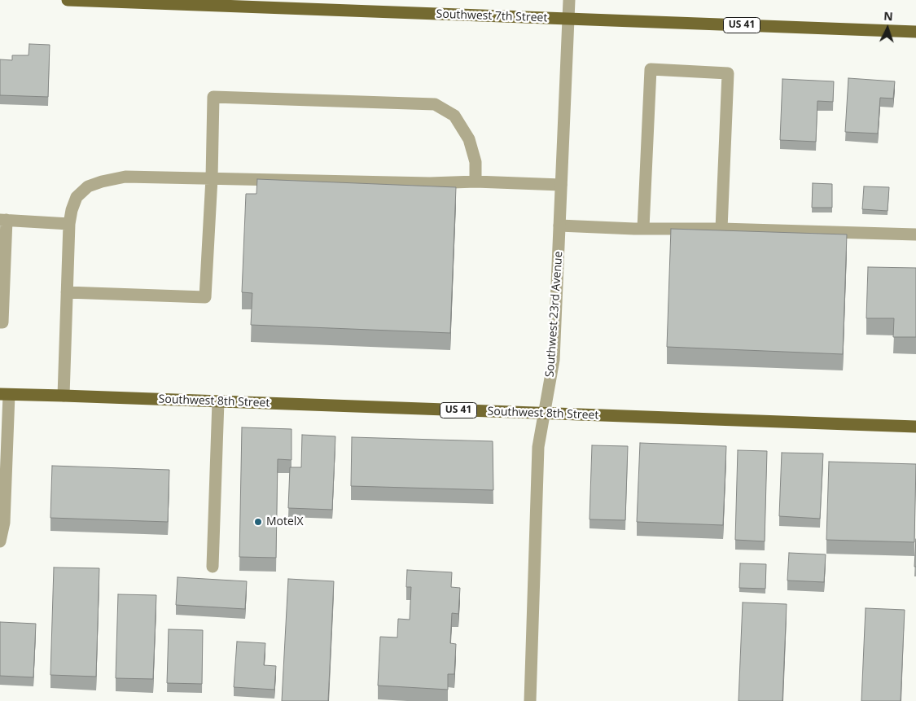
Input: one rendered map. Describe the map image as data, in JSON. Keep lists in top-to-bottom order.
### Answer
{
  "streets": {
    "main road": ["Southwest 7th Street", "US 41", "Southwest 8th Street"],
    "street": ["Southwest 23rd Avenue"]
  },
  "crossings": [
    ["Southwest 7th Street", "Southwest 23rd Avenue"],
    ["Southwest 23rd Avenue", "Southwest 8th Street"]
  ],
  "places": ["MotelX"],
  "north": "top"
}
